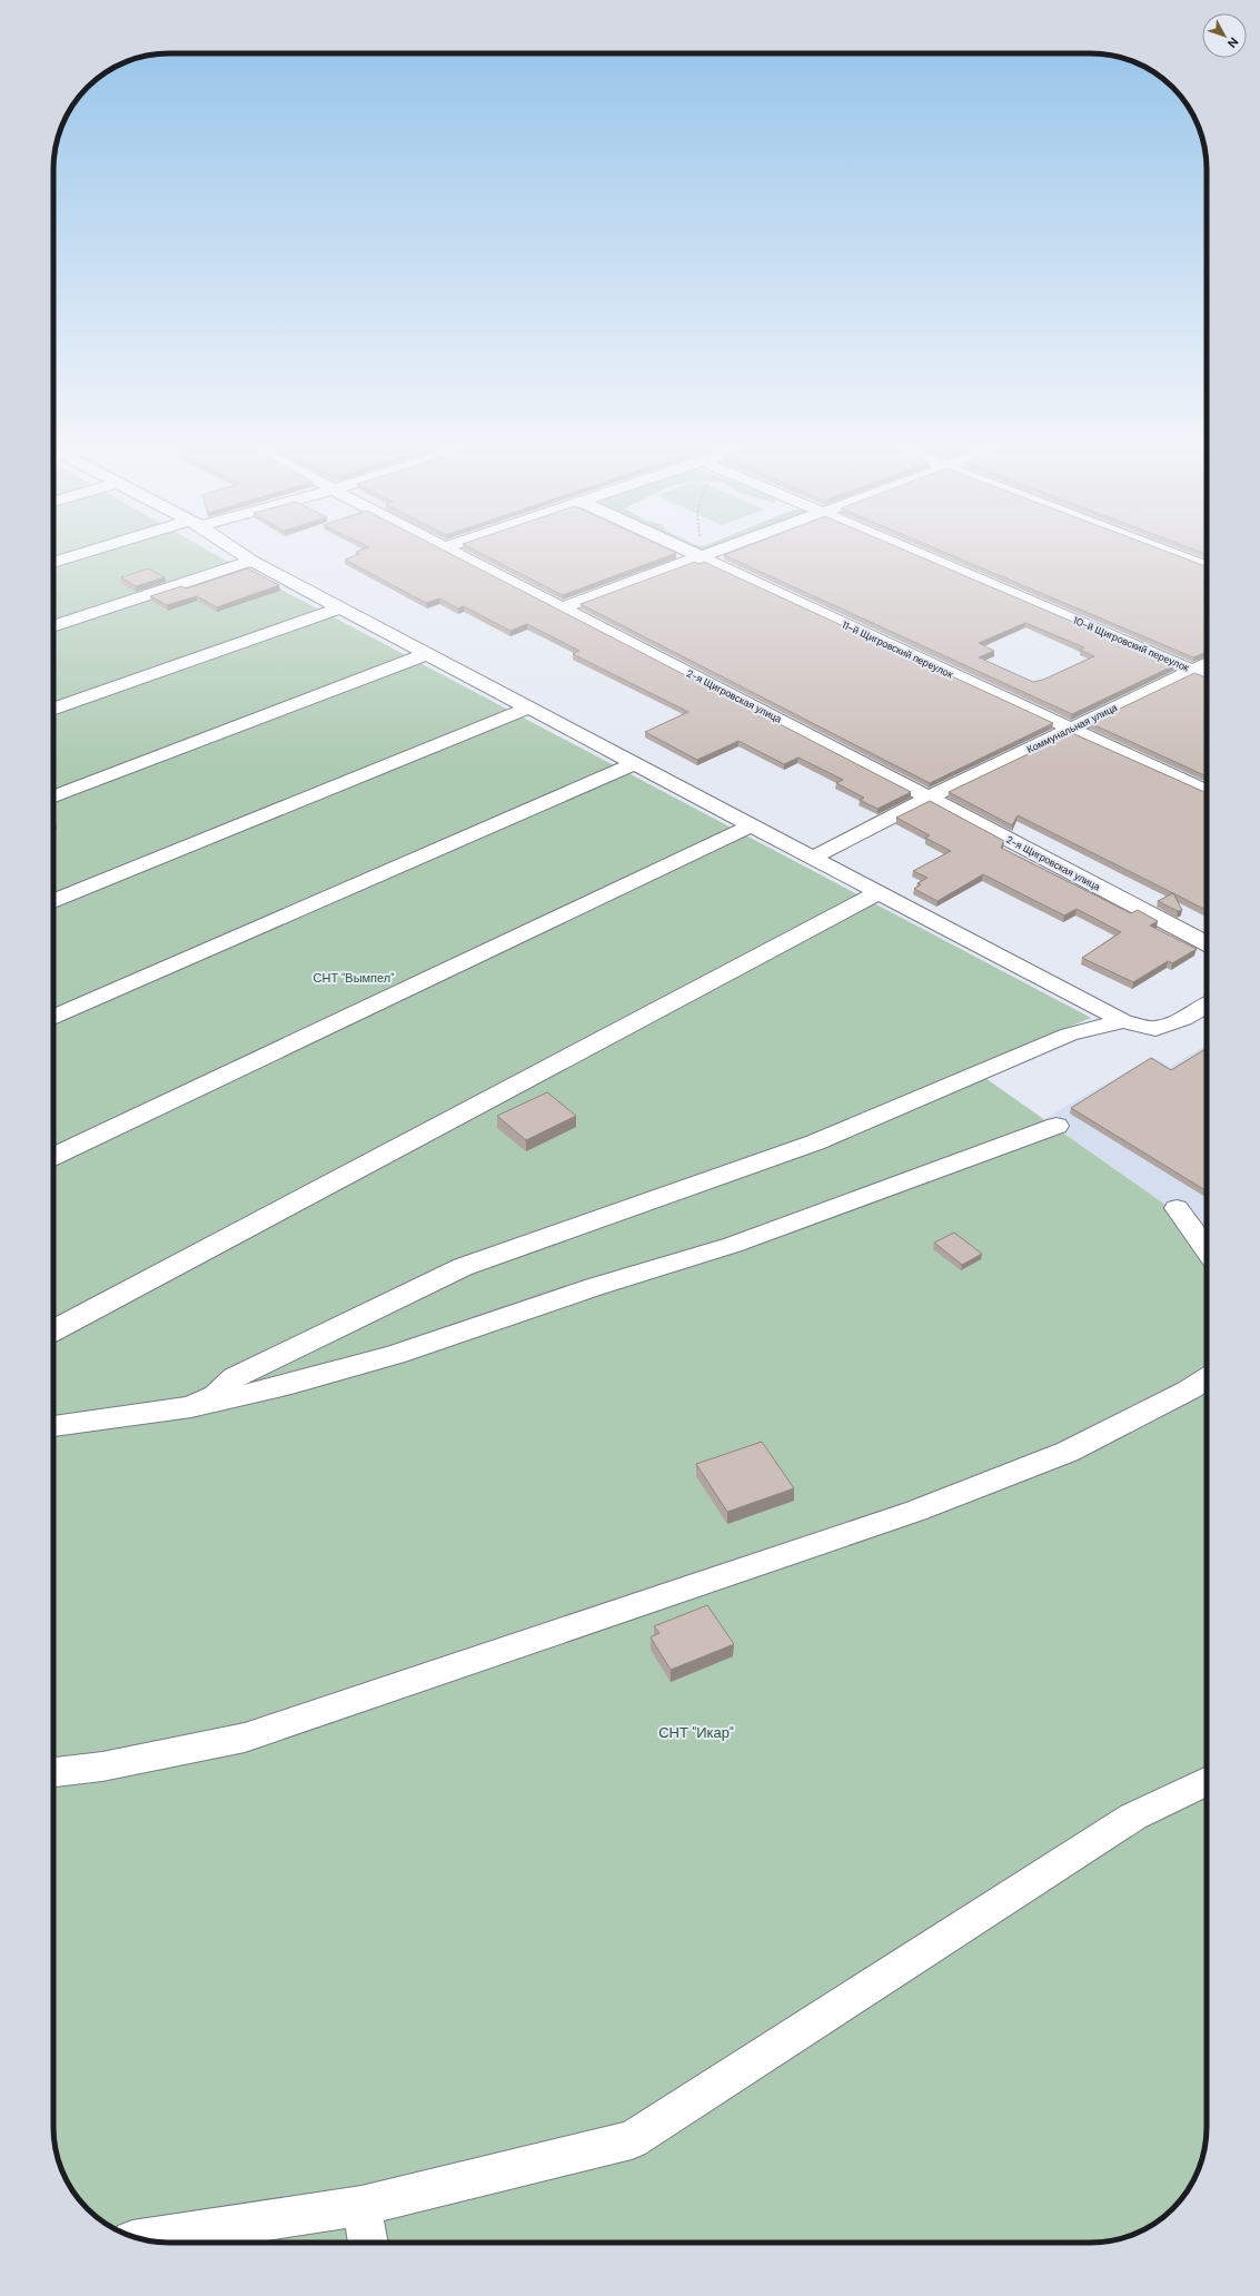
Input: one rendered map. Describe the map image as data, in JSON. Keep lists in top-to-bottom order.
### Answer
{
  "streets": {
    "street": [
      "10-й Щигровский переулок",
      "11-й Щигровский переулок",
      "2-я Щигровская улица",
      "Коммунальная улица"
    ]
  },
  "crossings": [
    ["10-й Щигровский переулок", "Коммунальная улица"],
    ["11-й Щигровский переулок", "Коммунальная улица"],
    ["2-я Щигровская улица", "Коммунальная улица"]
  ],
  "parks": ["СНТ \"Вымпел\"", "СНТ \"Икар\""],
  "north": "bottom right"
}
